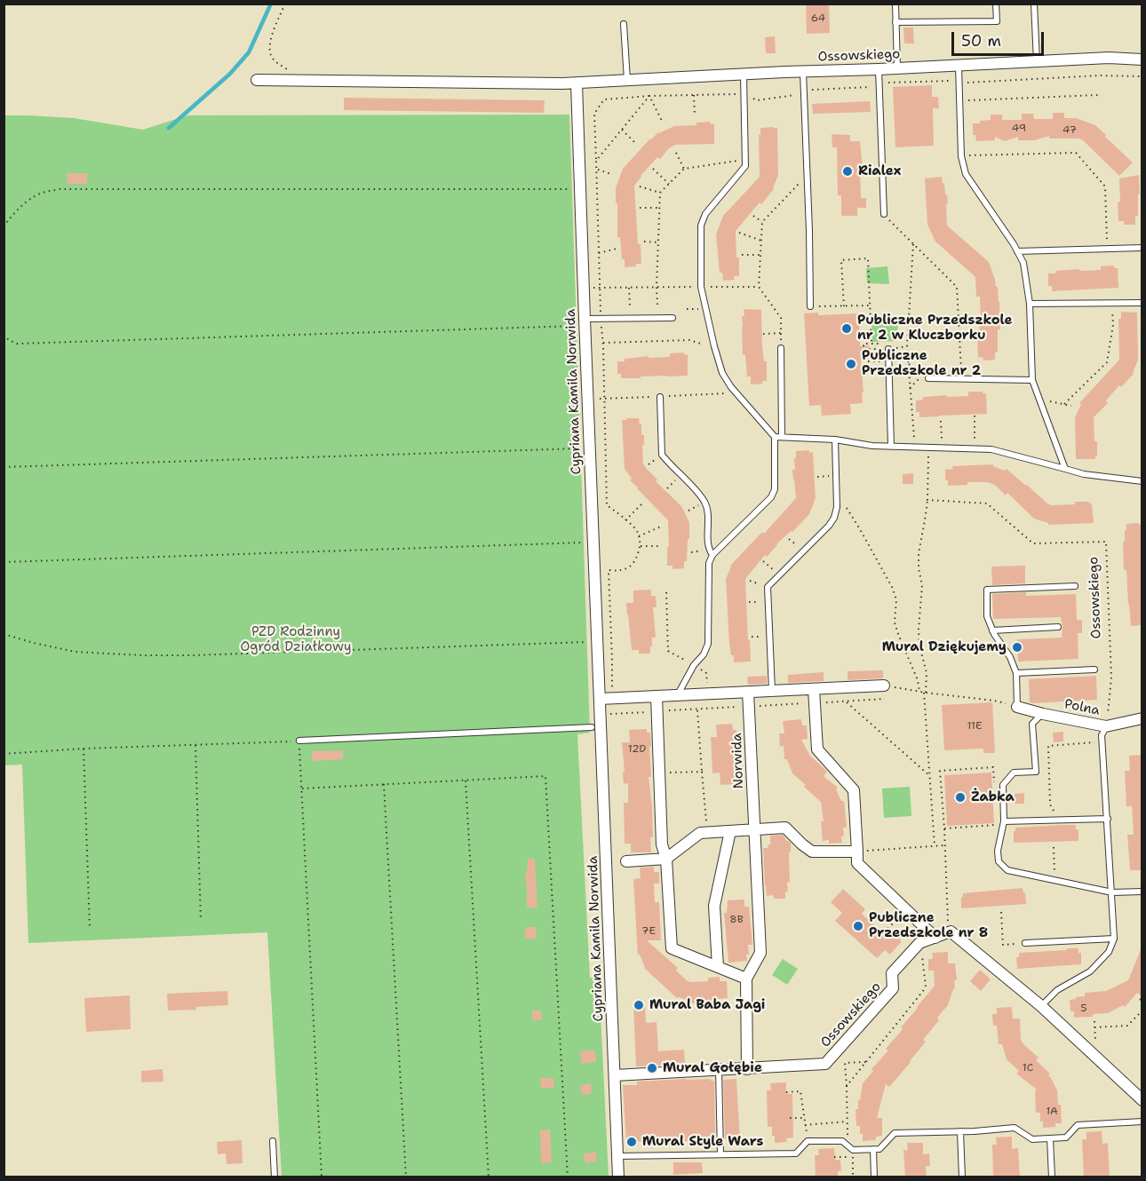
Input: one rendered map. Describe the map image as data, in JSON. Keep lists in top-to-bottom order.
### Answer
{
  "streets": {
    "street": [
      "Ossowskiego",
      "Cypriana Kamila Norwida",
      "Polna",
      "Norwida"
    ]
  },
  "crossings": [
    ["Ossowskiego", "Cypriana Kamila Norwida"],
    ["Ossowskiego", "Polna"]
  ],
  "parks": ["PZD Rodzinny Ogród Działkowy"],
  "places": [
    "Rialex",
    "Publiczne Przedszkole nr 2 w Kluczborku",
    "Publiczne Przedszkole nr 2",
    "Mural Dziękujemy",
    "Żabka",
    "Publiczne Przedszkole nr 8",
    "Mural Baba Jagi",
    "Mural Gołębie",
    "Mural Style Wars"
  ],
  "house_numbers": [
    "64",
    "49",
    "47",
    "11E",
    "12D",
    "8B",
    "7E",
    "5",
    "1C",
    "1A"
  ],
  "scale_bar": "50 m"
}
